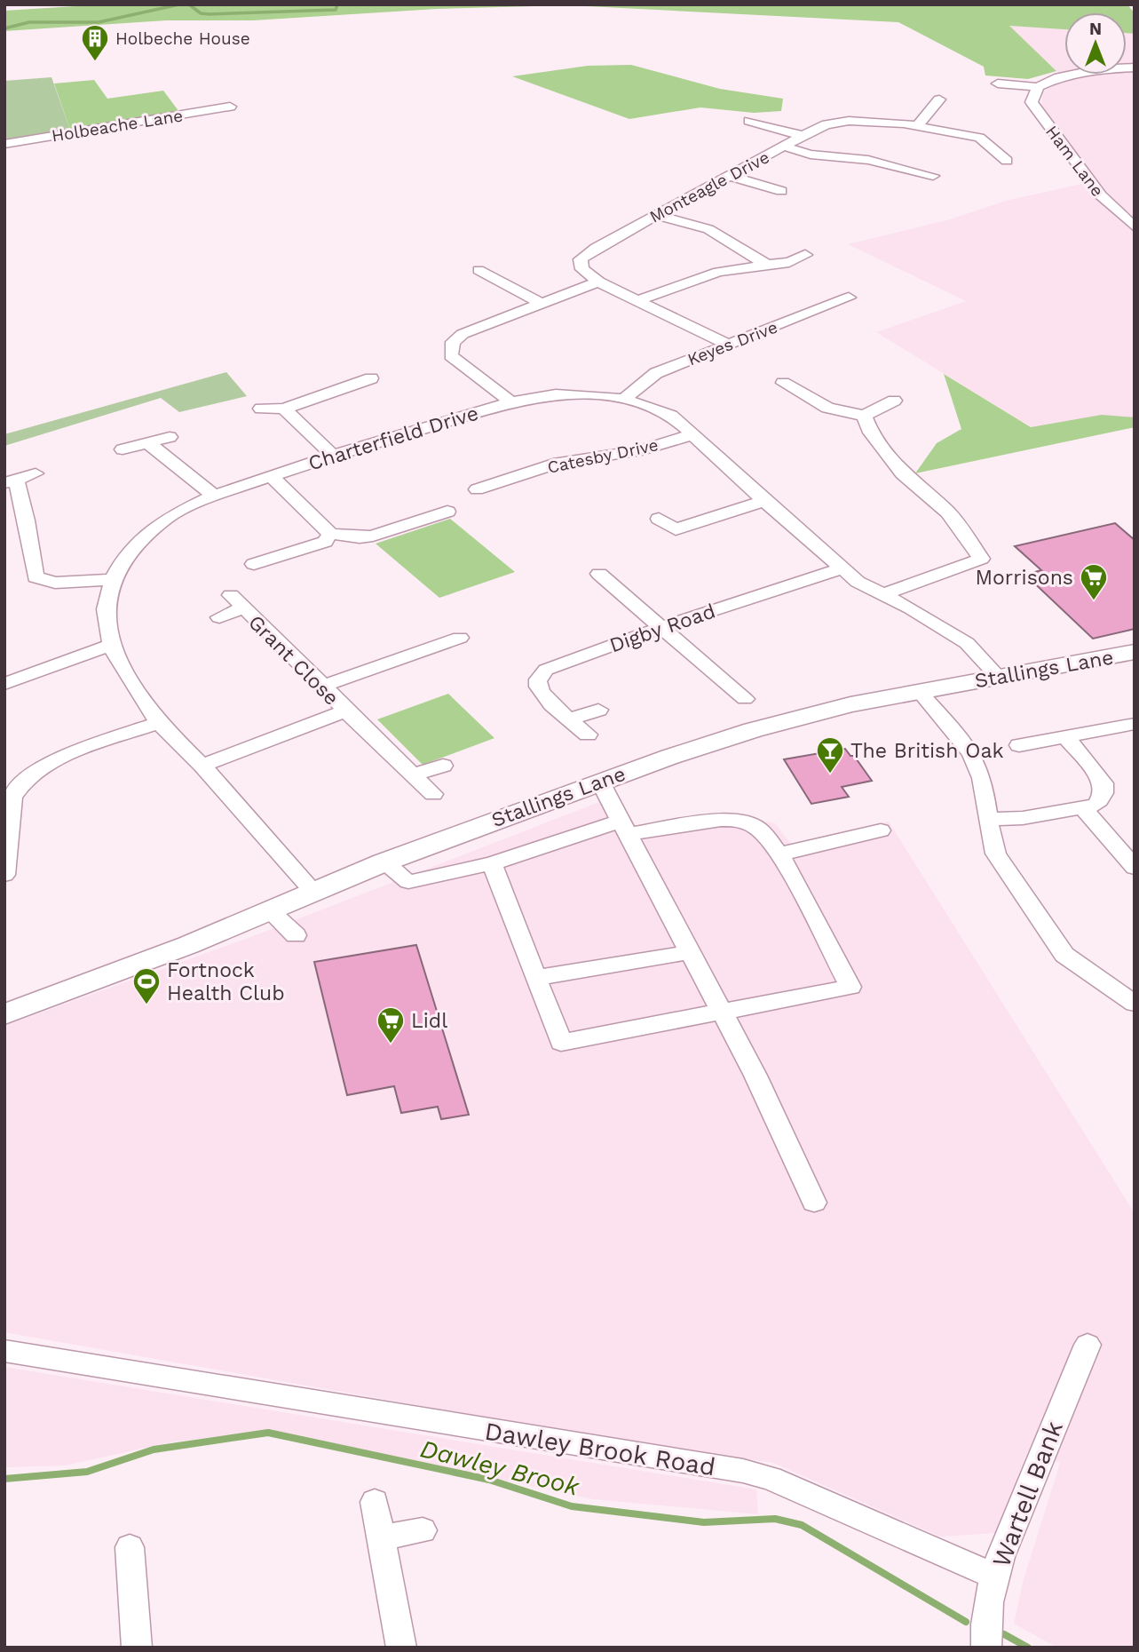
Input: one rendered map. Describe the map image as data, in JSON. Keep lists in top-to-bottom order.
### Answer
{
  "streets": {
    "main road": ["Stallings Lane"],
    "street": [
      "Holbeache Lane",
      "Ham Lane",
      "Monteagle Drive",
      "Keyes Drive",
      "Charterfield Drive",
      "Catesby Drive",
      "Digby Road",
      "Grant Close",
      "Dawley Brook Road",
      "Wartell Bank"
    ]
  },
  "crossings": [
    ["Monteagle Drive", "Keyes Drive"],
    ["Keyes Drive", "Charterfield Drive"],
    ["Charterfield Drive", "Catesby Drive"],
    ["Charterfield Drive", "Digby Road"],
    ["Charterfield Drive", "Stallings Lane"],
    ["Dawley Brook Road", "Wartell Bank"]
  ],
  "water": ["Dawley Brook"],
  "places": {
    "building": ["Holbeche House"],
    "supermarket": ["Morrisons", "Lidl"],
    "bar": ["The British Oak"],
    "sports": ["Fortnock Health Club"]
  },
  "north": "top"
}
